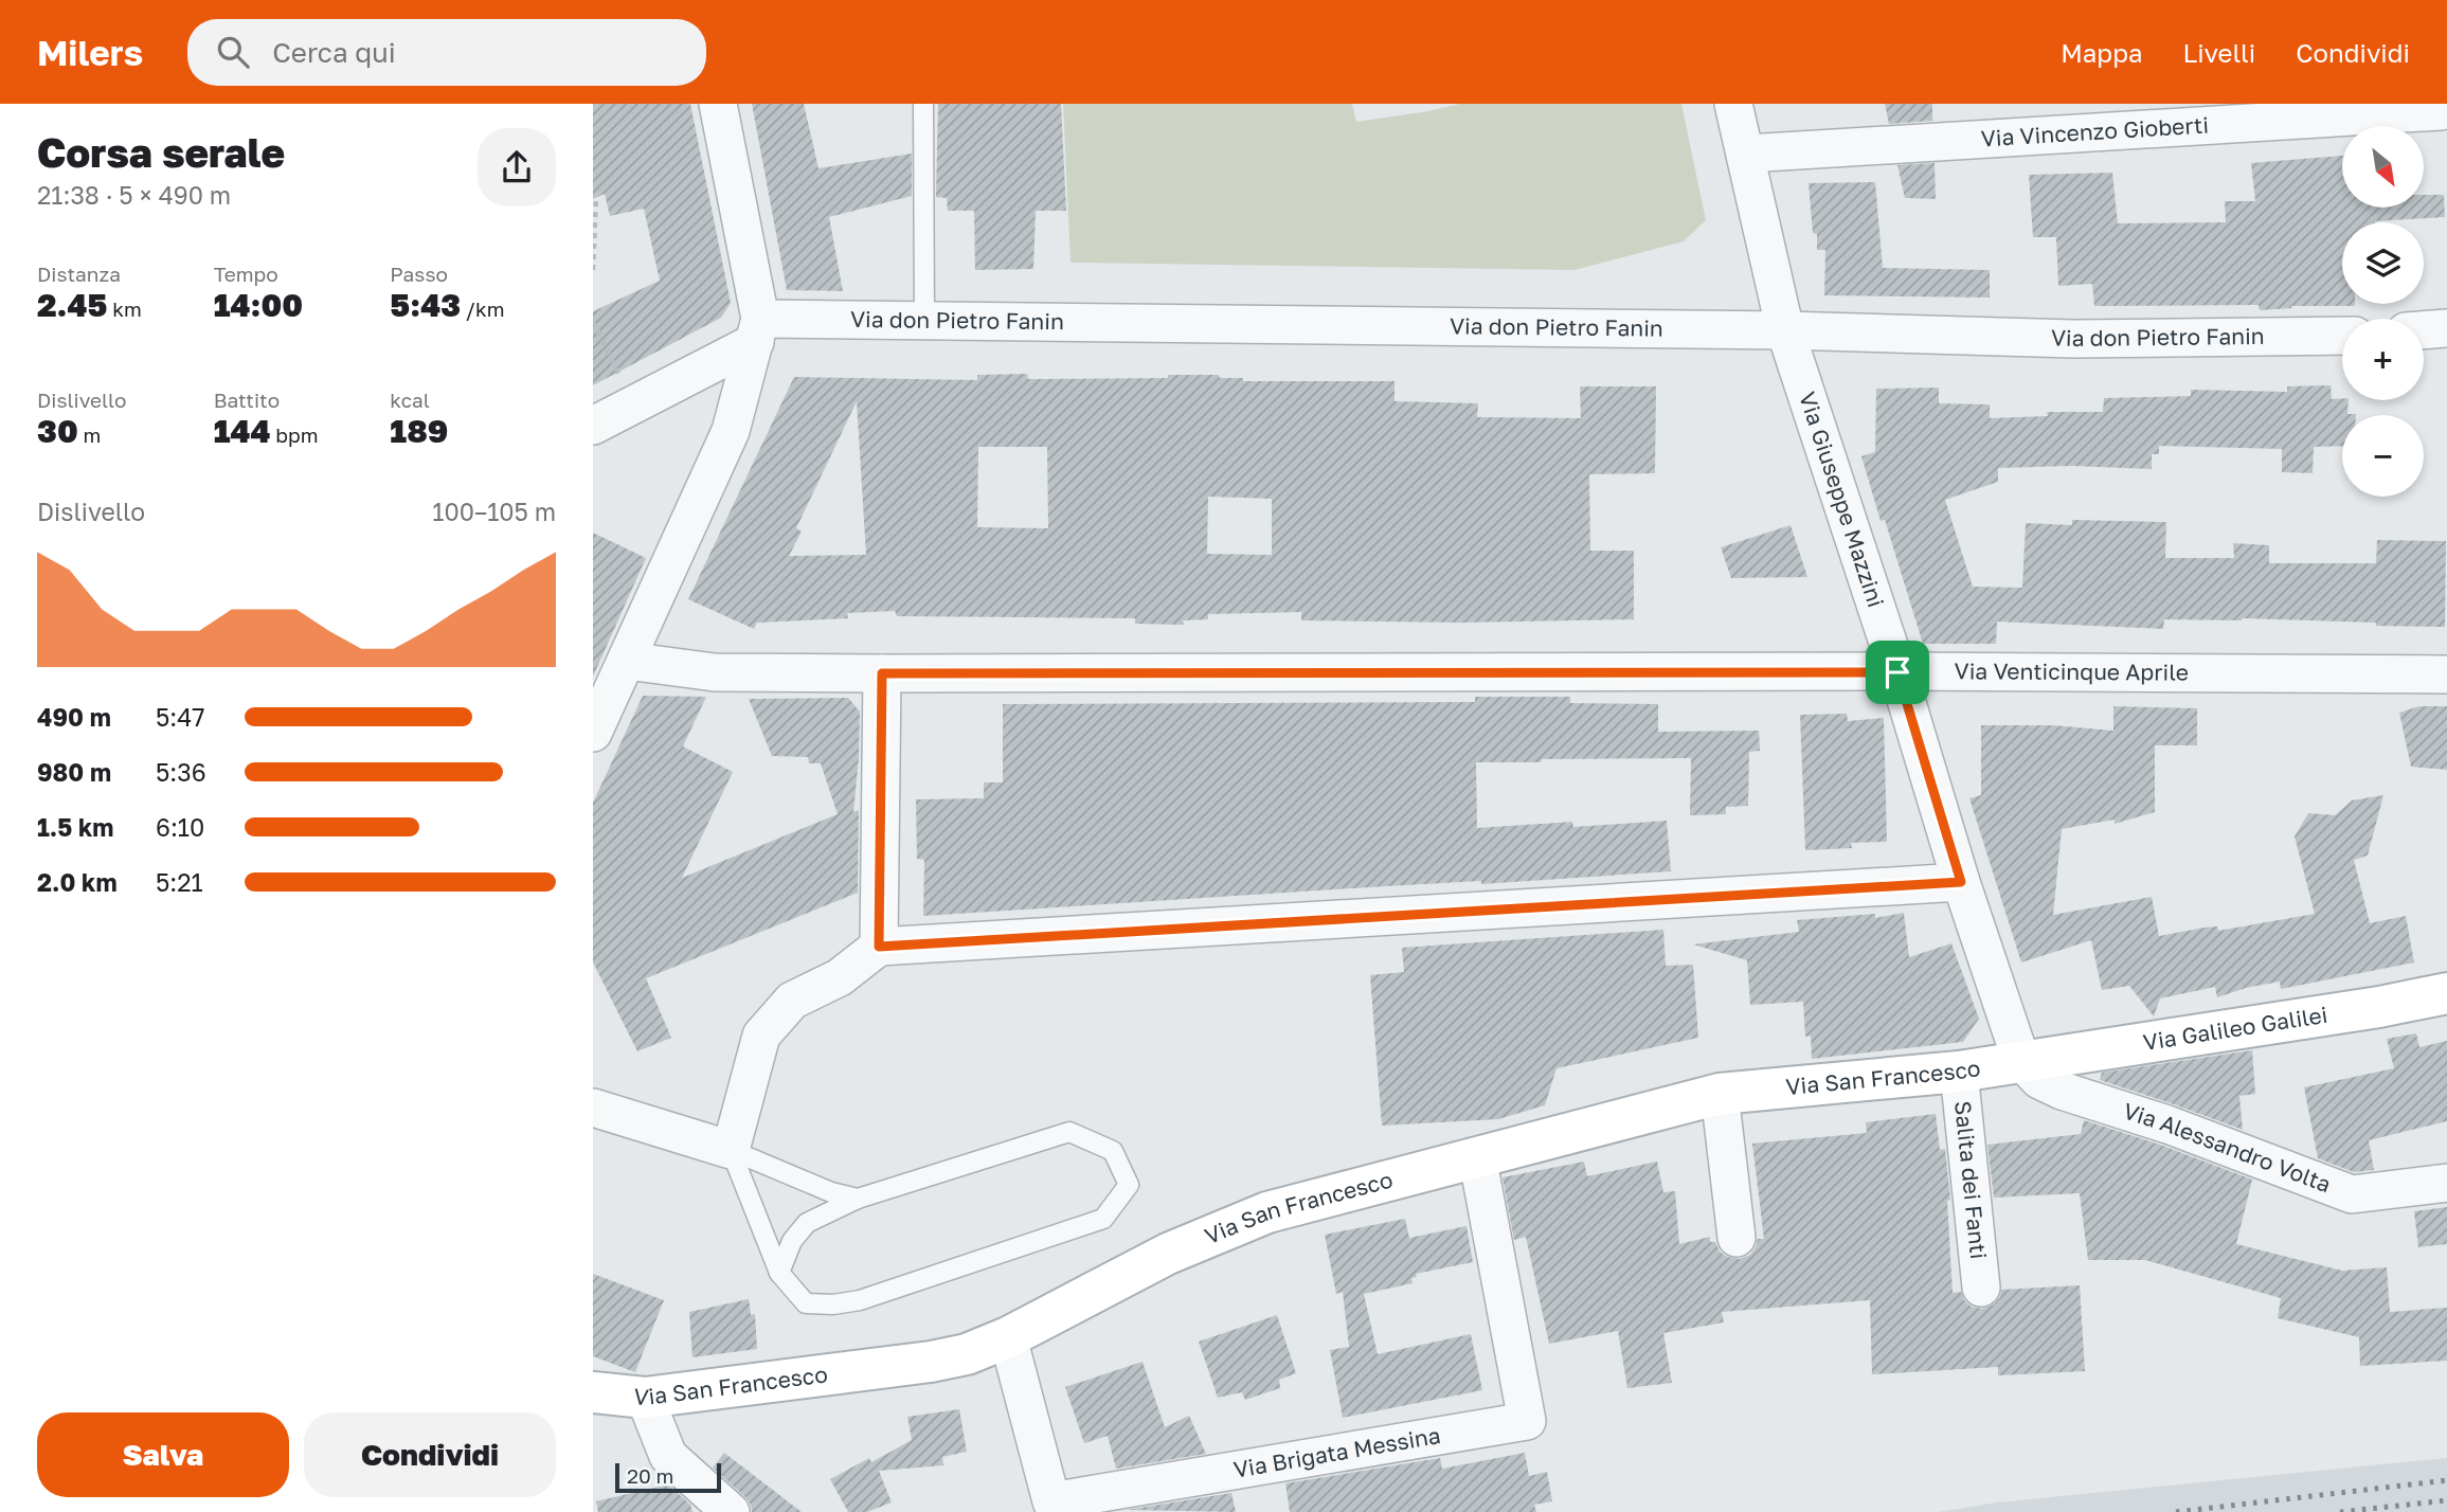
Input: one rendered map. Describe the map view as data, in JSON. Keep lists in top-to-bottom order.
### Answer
{
  "streets": {
    "street": [
      "Via Vincenzo Gioberti",
      "Via don Pietro Fanin",
      "Via Giuseppe Mazzini",
      "Via Venticinque Aprile",
      "Via Galileo Galilei",
      "Via San Francesco",
      "Via Alessandro Volta",
      "Salita dei Fanti",
      "Via Brigata Messina"
    ]
  },
  "crossings": [
    ["Via Vincenzo Gioberti", "Via Giuseppe Mazzini"],
    ["Via don Pietro Fanin", "Via Giuseppe Mazzini"],
    ["Via Giuseppe Mazzini", "Via Venticinque Aprile"],
    ["Via Giuseppe Mazzini", "Via Galileo Galilei"],
    ["Via Giuseppe Mazzini", "Via San Francesco"],
    ["Via Giuseppe Mazzini", "Via Alessandro Volta"],
    ["Via Galileo Galilei", "Via San Francesco"],
    ["Via Galileo Galilei", "Via Alessandro Volta"],
    ["Via San Francesco", "Via Alessandro Volta"],
    ["Via San Francesco", "Salita dei Fanti"],
    ["Via San Francesco", "Via Brigata Messina"]
  ],
  "scale_bar": "20 m",
  "north": "bottom right",
  "page": {
    "header": "Milers",
    "search": "Cerca qui",
    "nav": ["Mappa", "Livelli", "Condividi"],
    "heading": ["Corsa serale", "21:38 · 5 × 490 m"],
    "map_buttons": ["+", "−"],
    "stats": [
      ["Distanza", "2.45 km"],
      ["Tempo", "14:00"],
      ["Passo", "5:43 /km"],
      ["Dislivello", "30 m"],
      ["Battito", "144 bpm"],
      ["kcal", "189"]
    ],
    "chart": ["Dislivello", "100–105 m"],
    "list": [
      {
        "name": "490 m",
        "note": "5:47"
      },
      {
        "name": "980 m",
        "note": "5:36"
      },
      {
        "name": "1.5 km",
        "note": "6:10"
      },
      {
        "name": "2.0 km",
        "note": "5:21"
      }
    ],
    "buttons": ["Salva", "Condividi"],
    "scale": "20 m"
  }
}
